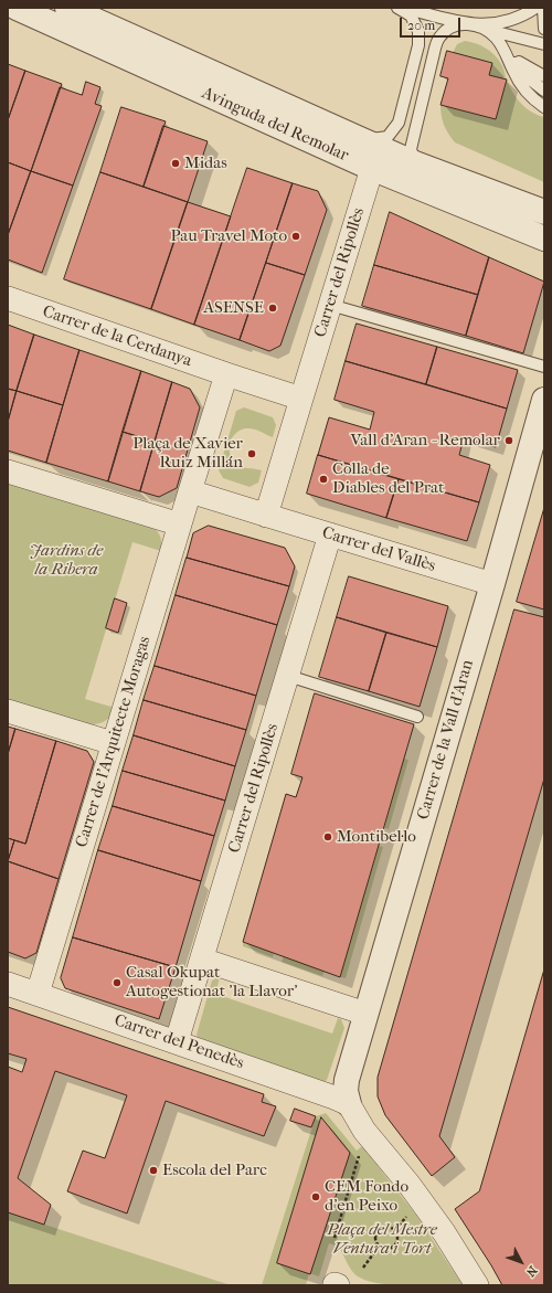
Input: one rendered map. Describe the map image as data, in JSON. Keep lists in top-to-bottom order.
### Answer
{
  "streets": {
    "street": [
      "Avinguda del Remolar",
      "Carrer del Ripollès",
      "Carrer de la Cerdanya",
      "Carrer del Vallès",
      "Carrer de la Vall d'Aran",
      "Carrer de l'Arquitecte Moragas",
      "Carrer del Penedès"
    ]
  },
  "crossings": [
    ["Avinguda del Remolar", "Carrer del Ripollès"],
    ["Carrer del Ripollès", "Carrer del Vallès"],
    ["Carrer del Ripollès", "Carrer del Penedès"],
    ["Carrer del Vallès", "Carrer de la Vall d'Aran"],
    ["Carrer de la Vall d'Aran", "Carrer del Penedès"],
    ["Carrer de l'Arquitecte Moragas", "Carrer del Penedès"]
  ],
  "parks": ["Jardins de la Ribera", "Plaça del Mestre Ventura i Tort"],
  "places": [
    "Midas",
    "Pau Travel Moto",
    "ASENSE",
    "Vall d'Aran - Remolar",
    "Plaça de Xavier Ruiz Millán",
    "Colla de Diables del Prat",
    "Montibel·lo",
    "Casal Okupat Autogestionat 'la Llavor'",
    "Escola del Parc",
    "CEM Fondo d'en Peixo"
  ],
  "scale_bar": "20 m",
  "north": "bottom right"
}
